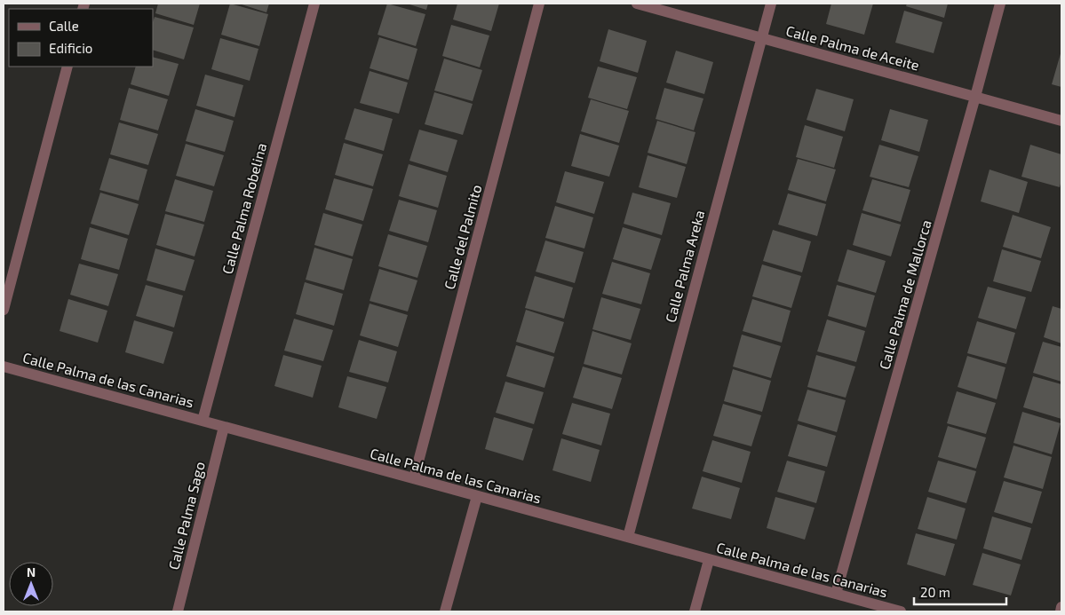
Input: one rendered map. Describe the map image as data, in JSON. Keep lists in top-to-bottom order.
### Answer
{
  "streets": {
    "street": [
      "Calle Palma de Aceite",
      "Calle Palma Robelina",
      "Calle del Palmito",
      "Calle Palma Areka",
      "Calle Palma de Mallorca",
      "Calle Palma de las Canarias",
      "Calle Palma Sago"
    ]
  },
  "crossings": [
    ["Calle Palma de Aceite", "Calle Palma Areka"],
    ["Calle Palma de Aceite", "Calle Palma de Mallorca"],
    ["Calle Palma Robelina", "Calle Palma de las Canarias"],
    ["Calle del Palmito", "Calle Palma de las Canarias"],
    ["Calle Palma Areka", "Calle Palma de las Canarias"],
    ["Calle Palma de Mallorca", "Calle Palma de las Canarias"],
    ["Calle Palma de las Canarias", "Calle Palma Sago"]
  ],
  "legend": ["Calle", "Edificio"],
  "scale_bar": "20 m",
  "north": "top"
}
